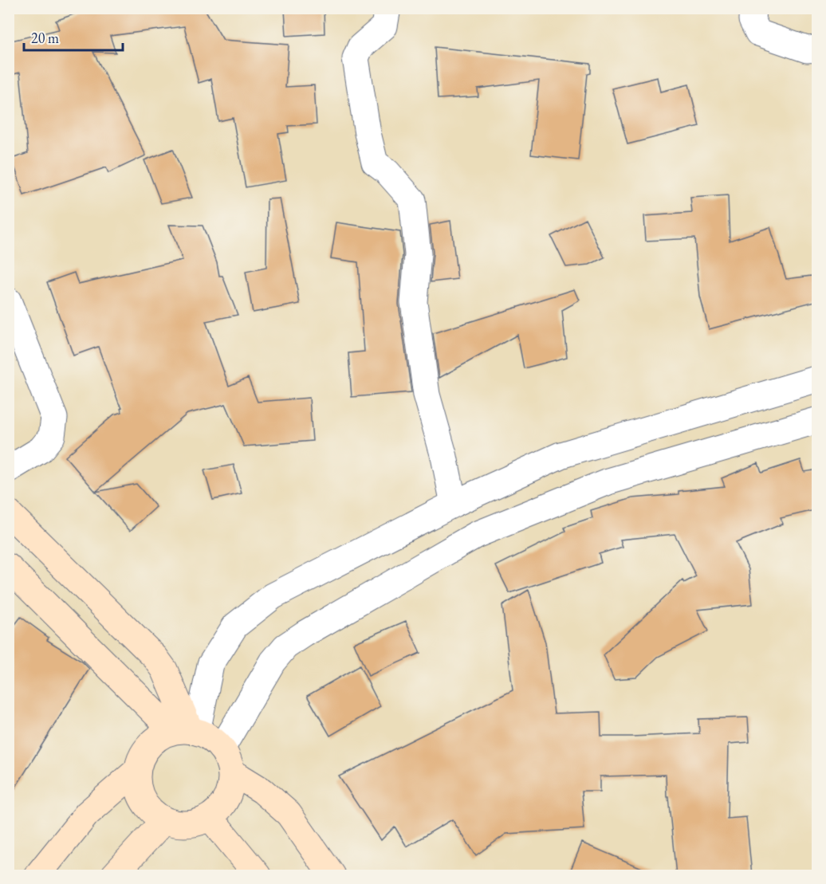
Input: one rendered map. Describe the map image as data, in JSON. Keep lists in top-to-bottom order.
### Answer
{
  "scale_bar": "20 m"
}
